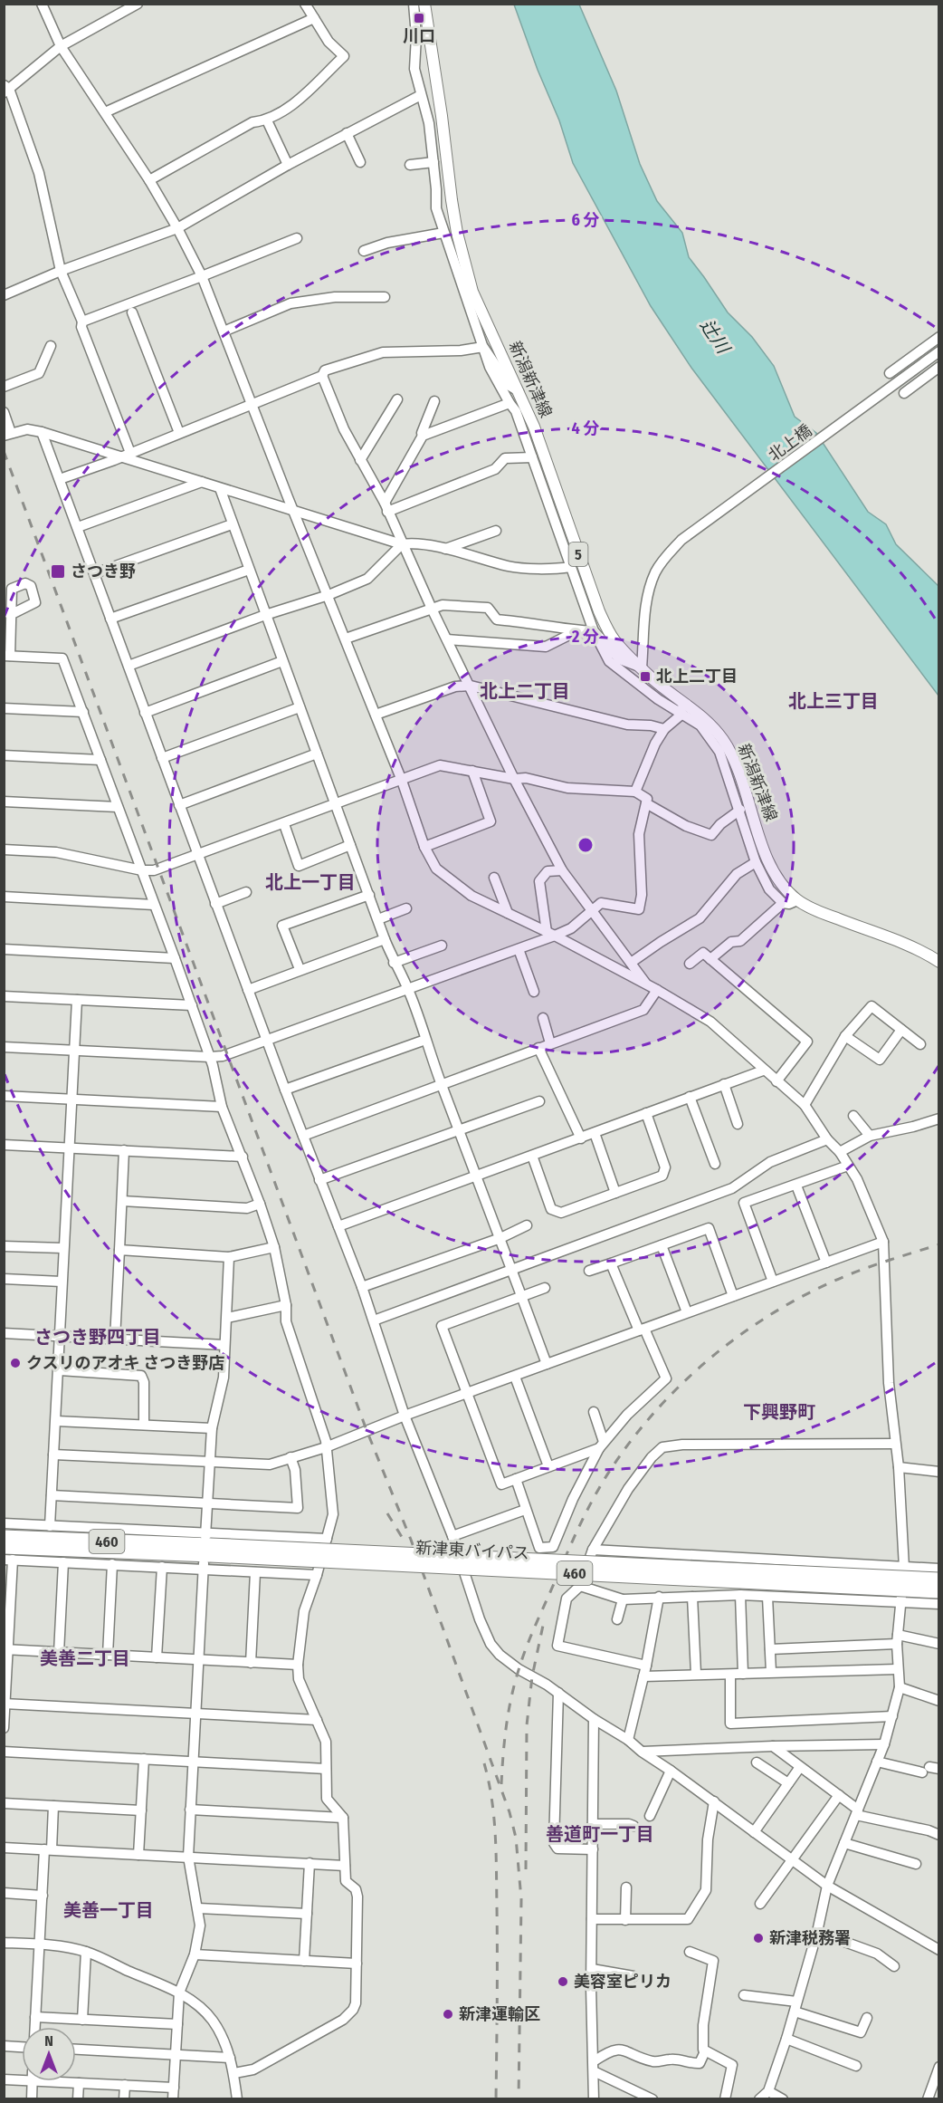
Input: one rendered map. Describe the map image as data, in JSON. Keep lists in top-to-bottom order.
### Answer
{
  "streets": {
    "highway": ["460", "新津東バイパス"],
    "main road": ["新潟新津線", "5"],
    "street": ["北上橋"]
  },
  "crossings": [
    ["新潟新津線", "北上橋"]
  ],
  "districts": [
    "北上二丁目",
    "北上三丁目",
    "北上一丁目",
    "さつき野四丁目",
    "下興野町",
    "美善二丁目",
    "善道町一丁目",
    "美善一丁目"
  ],
  "water": ["辻川"],
  "places": {
    "transit": ["川口", "さつき野", "北上二丁目"],
    "other": [
      "クスリのアオキ さつき野店",
      "新津税務署",
      "美容室ピリカ",
      "新津運輸区"
    ]
  },
  "north": "top",
  "rings": ["6 分", "4 分", "2 分"]
}
